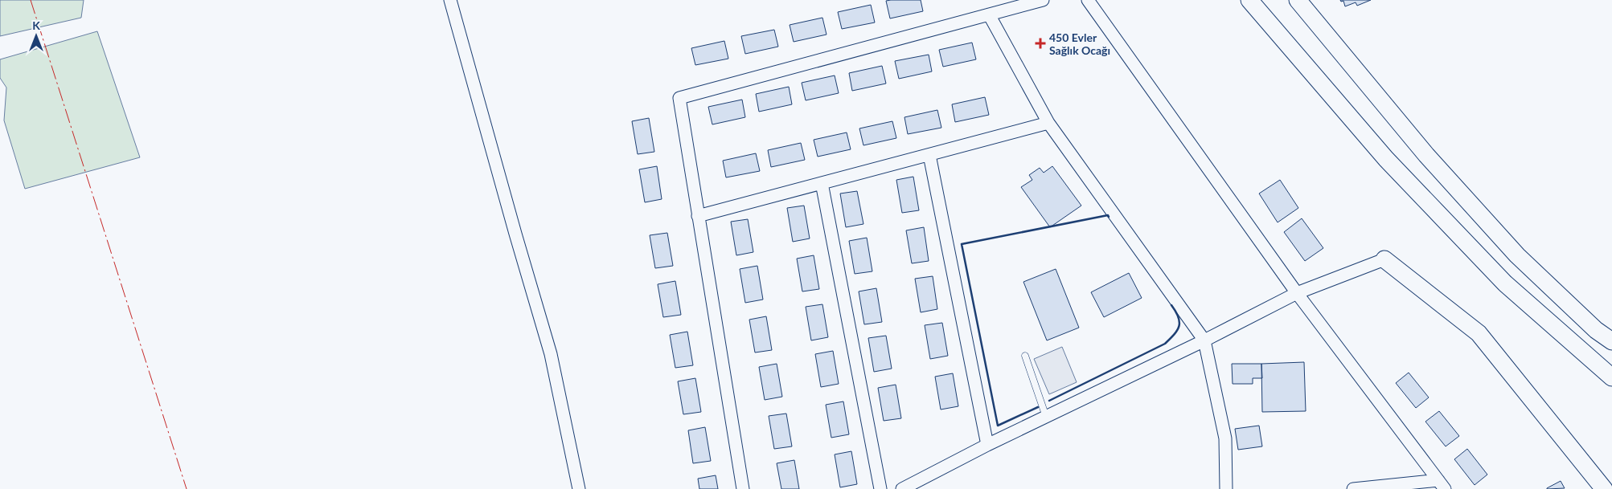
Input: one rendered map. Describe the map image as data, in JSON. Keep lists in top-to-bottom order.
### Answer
{
  "places": {
    "health": ["450 Evler Sağlık Ocağı"]
  },
  "north": "top"
}
